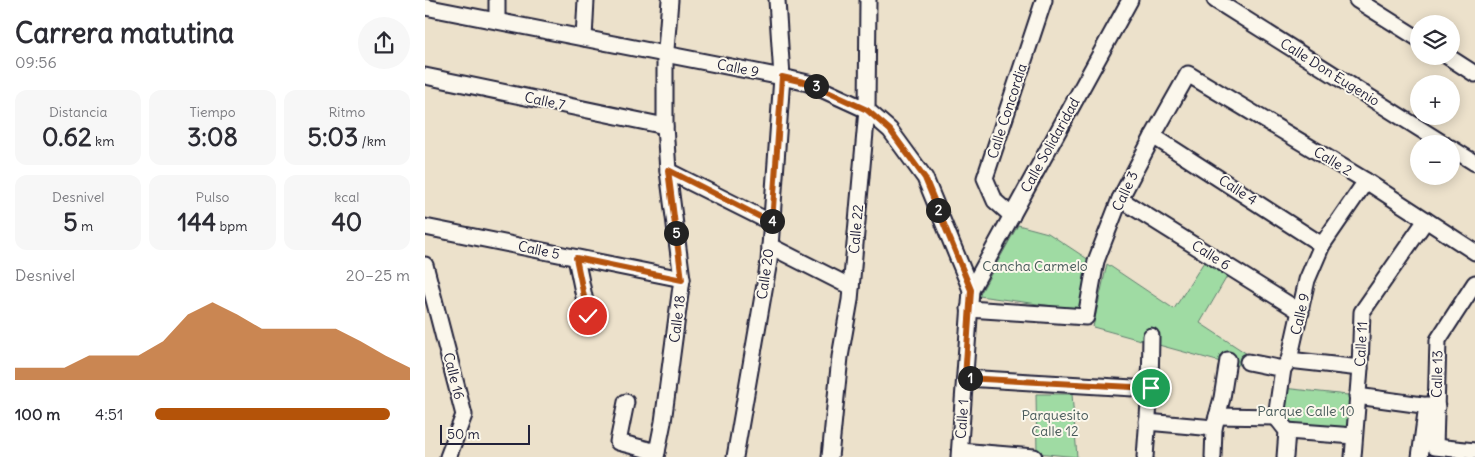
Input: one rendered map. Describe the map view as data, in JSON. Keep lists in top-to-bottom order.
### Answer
{
  "streets": {
    "street": [
      "Calle 9",
      "Calle Don Eugenio",
      "Calle 7",
      "Calle Concordia",
      "Calle Solidaridad",
      "Calle 2",
      "Calle 4",
      "Calle 3",
      "Calle 22",
      "Calle 5",
      "Calle 6",
      "Calle 20",
      "Calle 18",
      "Calle 11",
      "Calle 13",
      "Calle 16",
      "Calle 1"
    ]
  },
  "crossings": [
    ["Calle 9", "Calle Solidaridad"],
    ["Calle 9", "Calle 2"],
    ["Calle 9", "Calle 4"],
    ["Calle 9", "Calle 22"],
    ["Calle 9", "Calle 6"],
    ["Calle 9", "Calle 20"],
    ["Calle 9", "Calle 18"],
    ["Calle 9", "Calle 1"],
    ["Calle 7", "Calle 18"],
    ["Calle Concordia", "Calle Solidaridad"],
    ["Calle Solidaridad", "Calle 1"],
    ["Calle 2", "Calle 3"],
    ["Calle 2", "Calle 11"],
    ["Calle 4", "Calle 3"],
    ["Calle 3", "Calle 6"],
    ["Calle 3", "Calle 1"],
    ["Calle 5", "Calle 18"]
  ],
  "parks": ["Cancha Carmelo", "Parque Calle 10", "Parquesito Calle 12"],
  "scale_bar": "50 m",
  "page": {
    "heading": ["Carrera matutina", "09:56"],
    "map_buttons": ["+", "−"],
    "pins": [
      "3",
      "2",
      "4",
      "5",
      "1"
    ],
    "stats": [
      ["Distancia", "0.62 km"],
      ["Tiempo", "3:08"],
      ["Ritmo", "5:03 /km"],
      ["Desnivel", "5 m"],
      ["Pulso", "144 bpm"],
      ["kcal", "40"]
    ],
    "chart": ["Desnivel", "20–25 m"],
    "list": [
      {
        "name": "100 m",
        "note": "4:51"
      }
    ],
    "scale": "50 m"
  }
}
